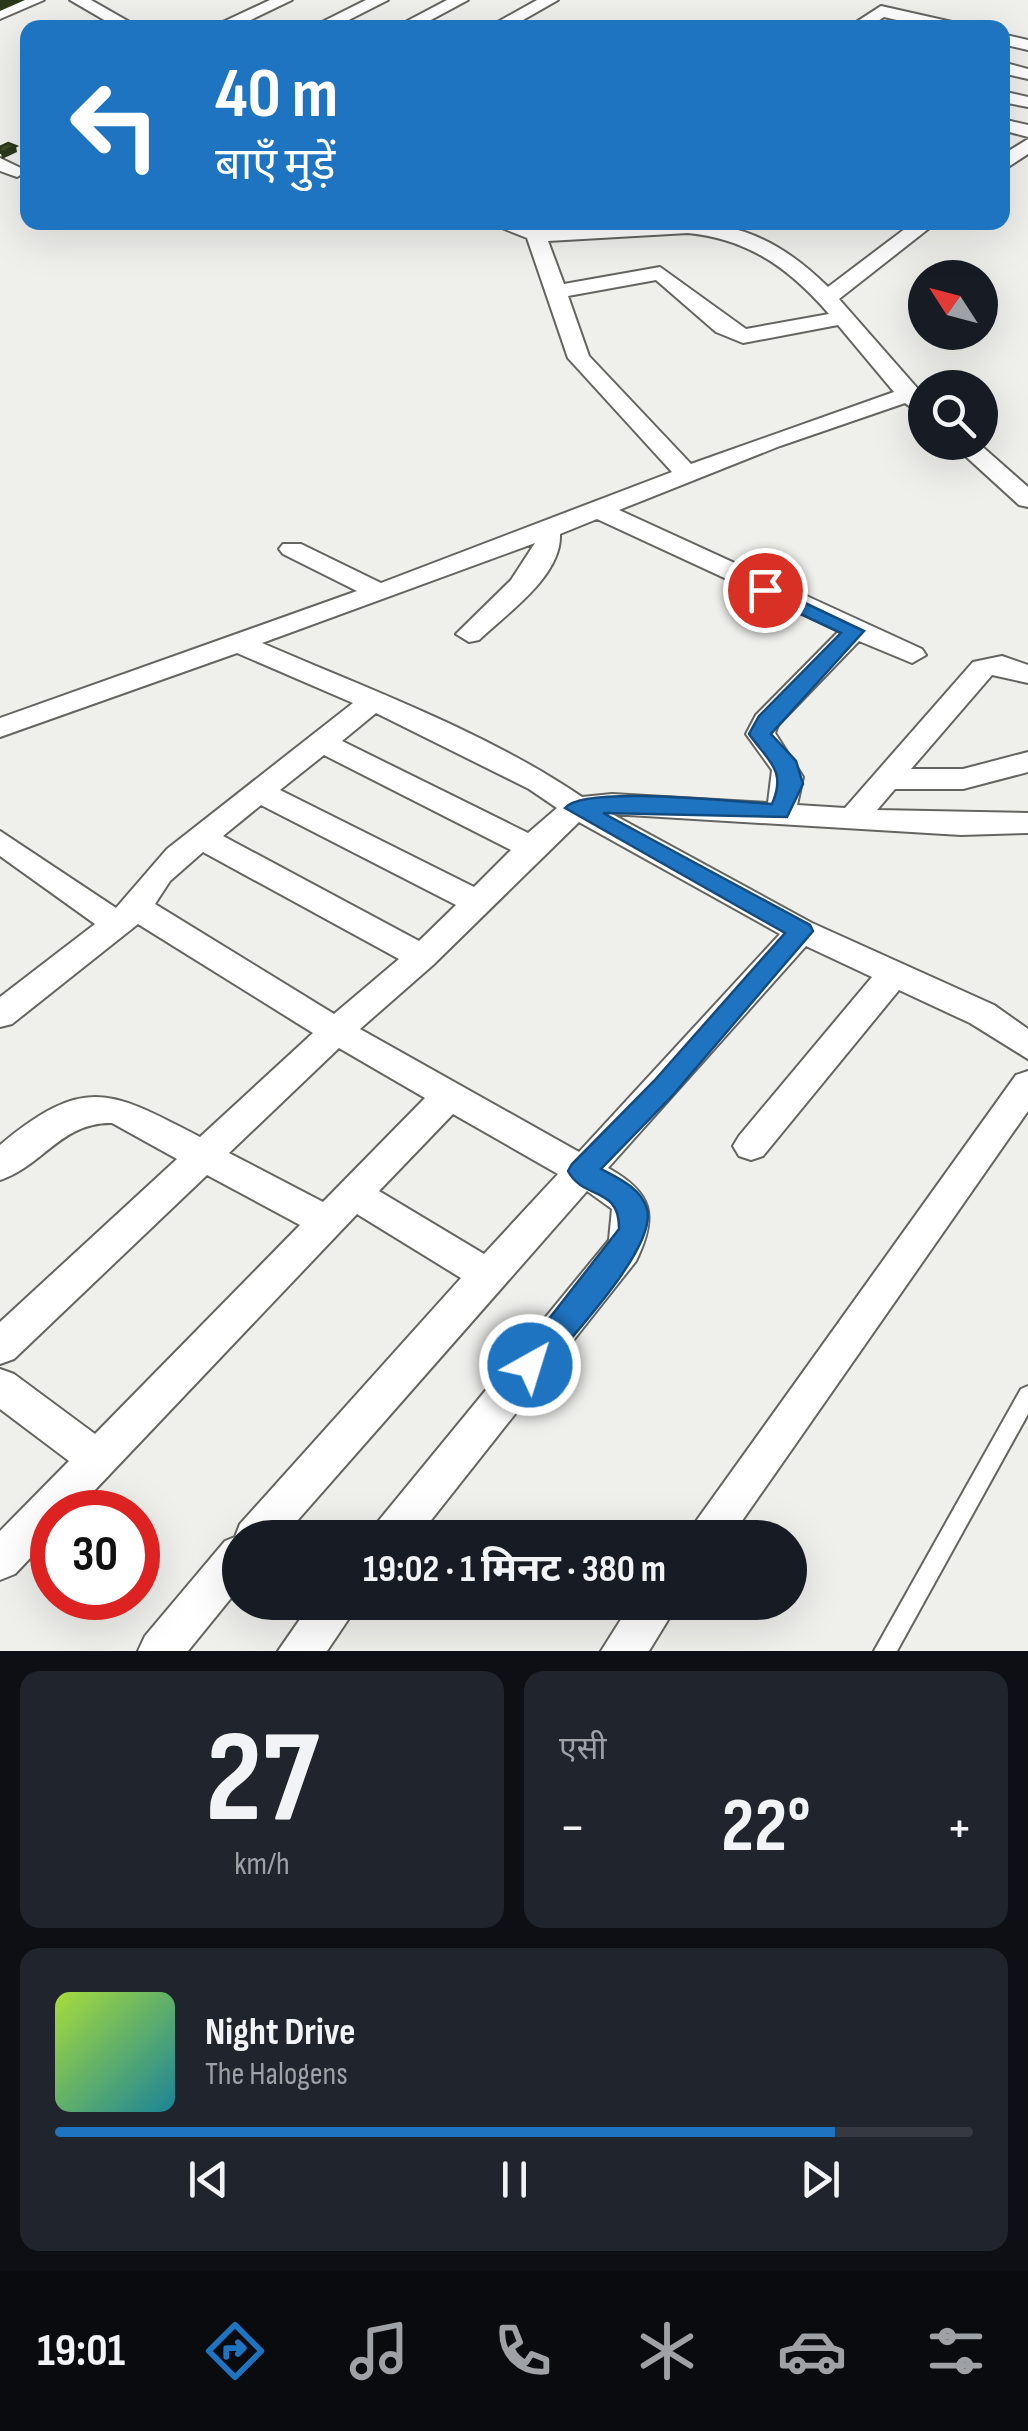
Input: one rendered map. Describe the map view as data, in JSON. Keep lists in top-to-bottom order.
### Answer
{
  "north": "top left",
  "page": {
    "turn": ["40 m", "बाएँ मुड़ें"],
    "limit": "30",
    "trip": "19:02 · 1 मिनट · 380 m",
    "tile": [
      ["27", "km/h"],
      "एसी"
    ],
    "heat": ["−", "22°", "+"],
    "song": ["Night Drive", "The Halogens"],
    "tabs": "19:01"
  }
}
